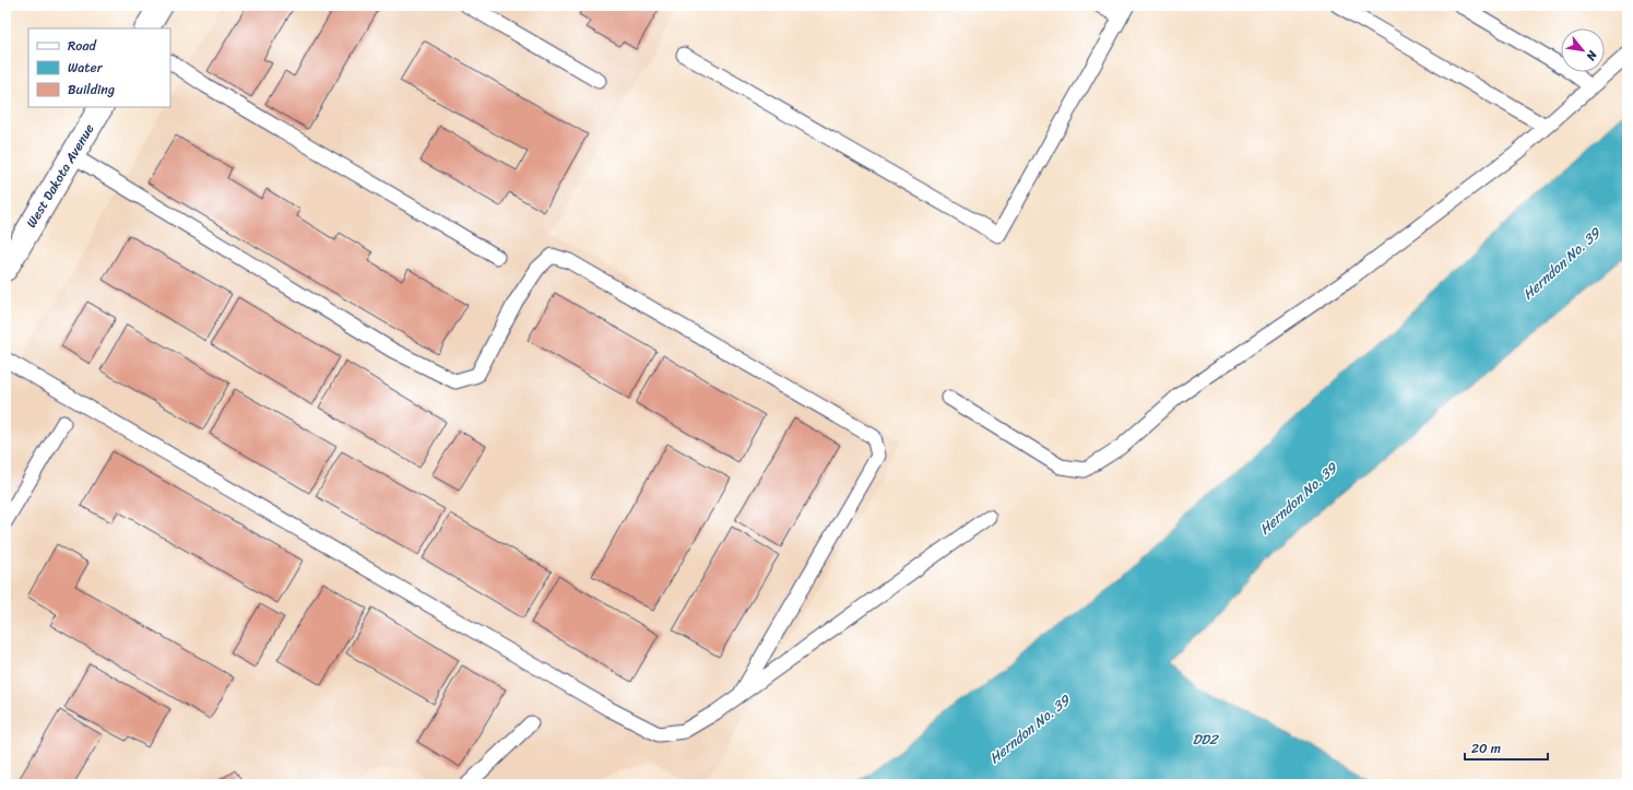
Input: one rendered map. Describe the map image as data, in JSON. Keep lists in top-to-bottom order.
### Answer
{
  "streets": {
    "street": ["West Dakota Avenue"]
  },
  "water": ["Herndon No. 39", "DD2"],
  "legend": ["Road", "Water", "Building"],
  "scale_bar": "20 m",
  "north": "bottom right"
}
